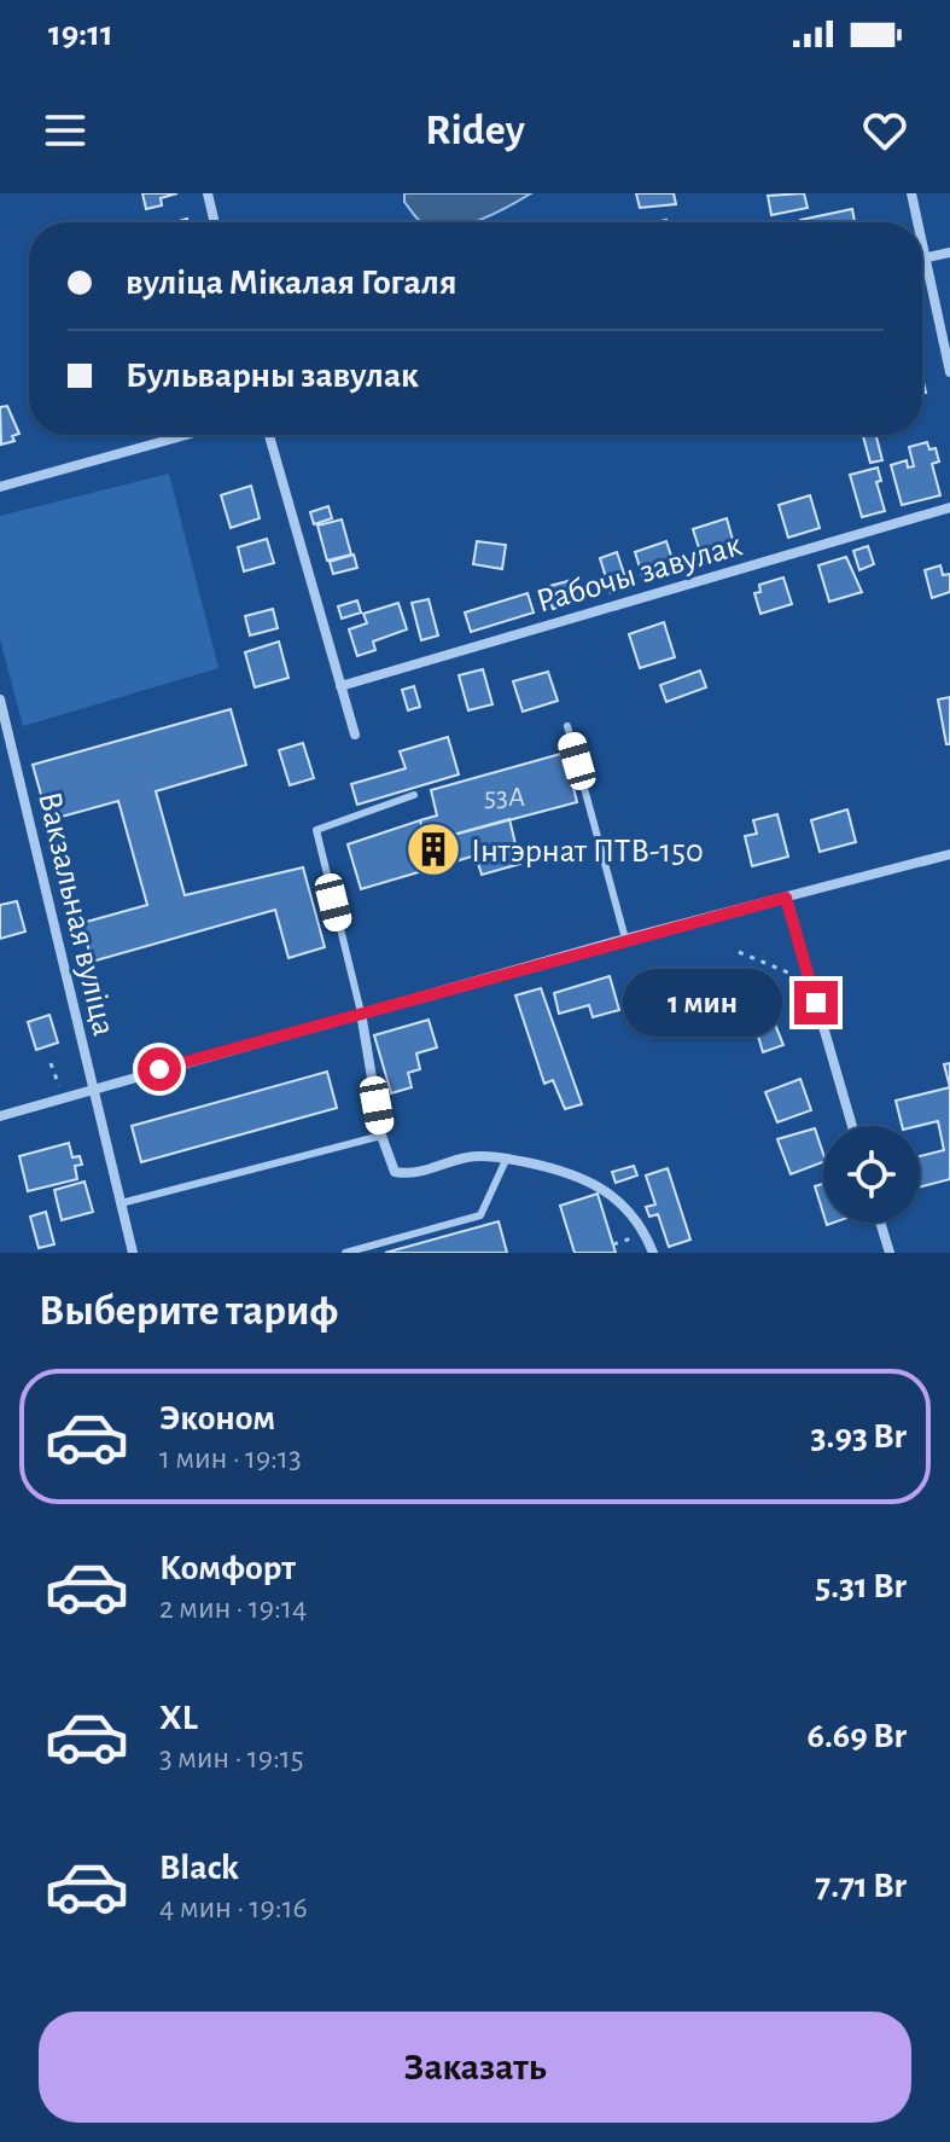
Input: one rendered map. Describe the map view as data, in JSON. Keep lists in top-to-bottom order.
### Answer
{
  "streets": {
    "street": ["Рабочы завулак", "Вакзальная вуліца"]
  },
  "places": {
    "building": ["Інтэрнат ПТВ-150"]
  },
  "house_numbers": ["53А"],
  "page": {
    "status": "19:11",
    "header": "Ridey",
    "banner": ["вуліца Мікалая Гогаля", "Бульварны завулак"],
    "bubble": "1 мин",
    "heading": "Выберите тариф",
    "list": [
      {
        "name": "Эконом",
        "note": "1 мин · 19:13",
        "value": "3.93 Br"
      },
      {
        "name": "Комфорт",
        "note": "2 мин · 19:14",
        "value": "5.31 Br"
      },
      {
        "name": "XL",
        "note": "3 мин · 19:15",
        "value": "6.69 Br"
      },
      {
        "name": "Black",
        "note": "4 мин · 19:16",
        "value": "7.71 Br"
      }
    ],
    "buttons": "Заказать"
  }
}
